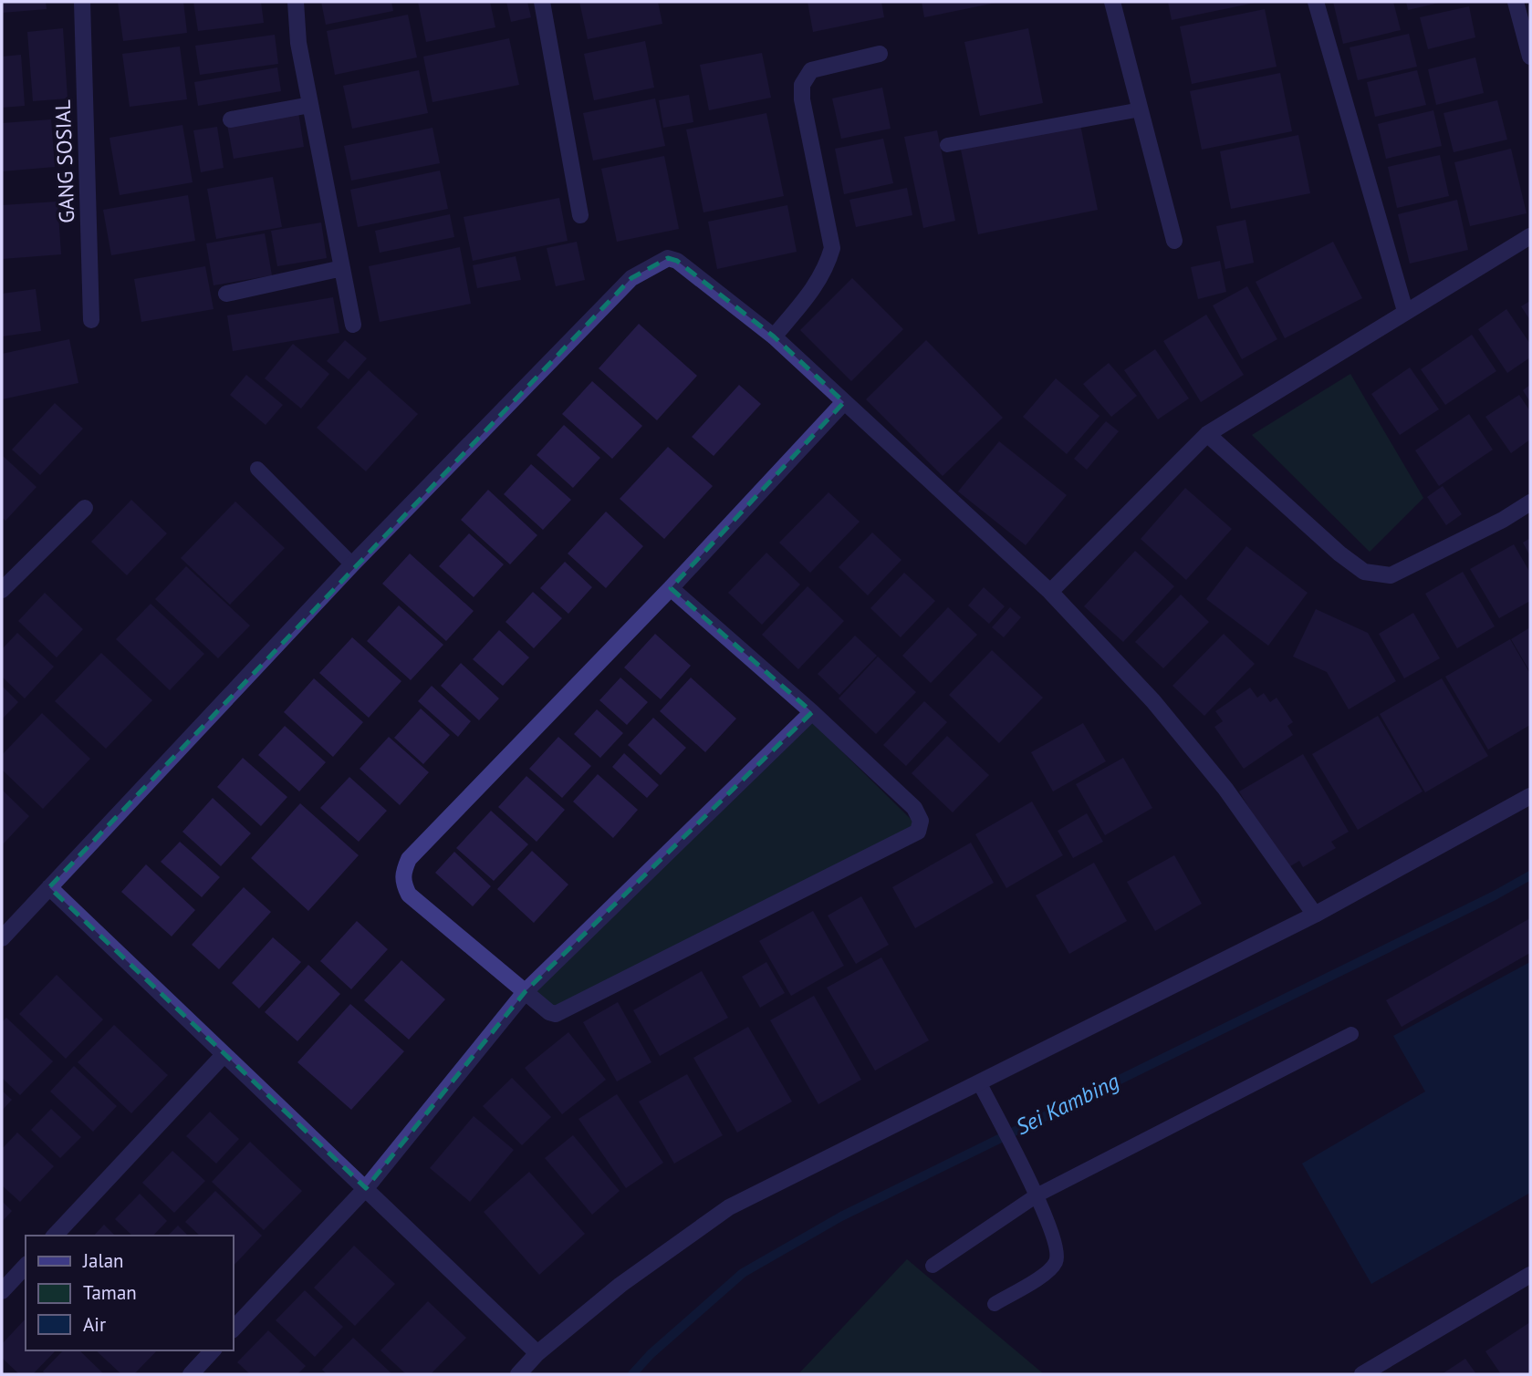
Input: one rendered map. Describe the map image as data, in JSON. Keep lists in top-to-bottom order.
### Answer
{
  "streets": {
    "street": ["GANG SOSIAL"]
  },
  "water": ["Sei Kambing"],
  "legend": ["Jalan", "Taman", "Air"]
}
